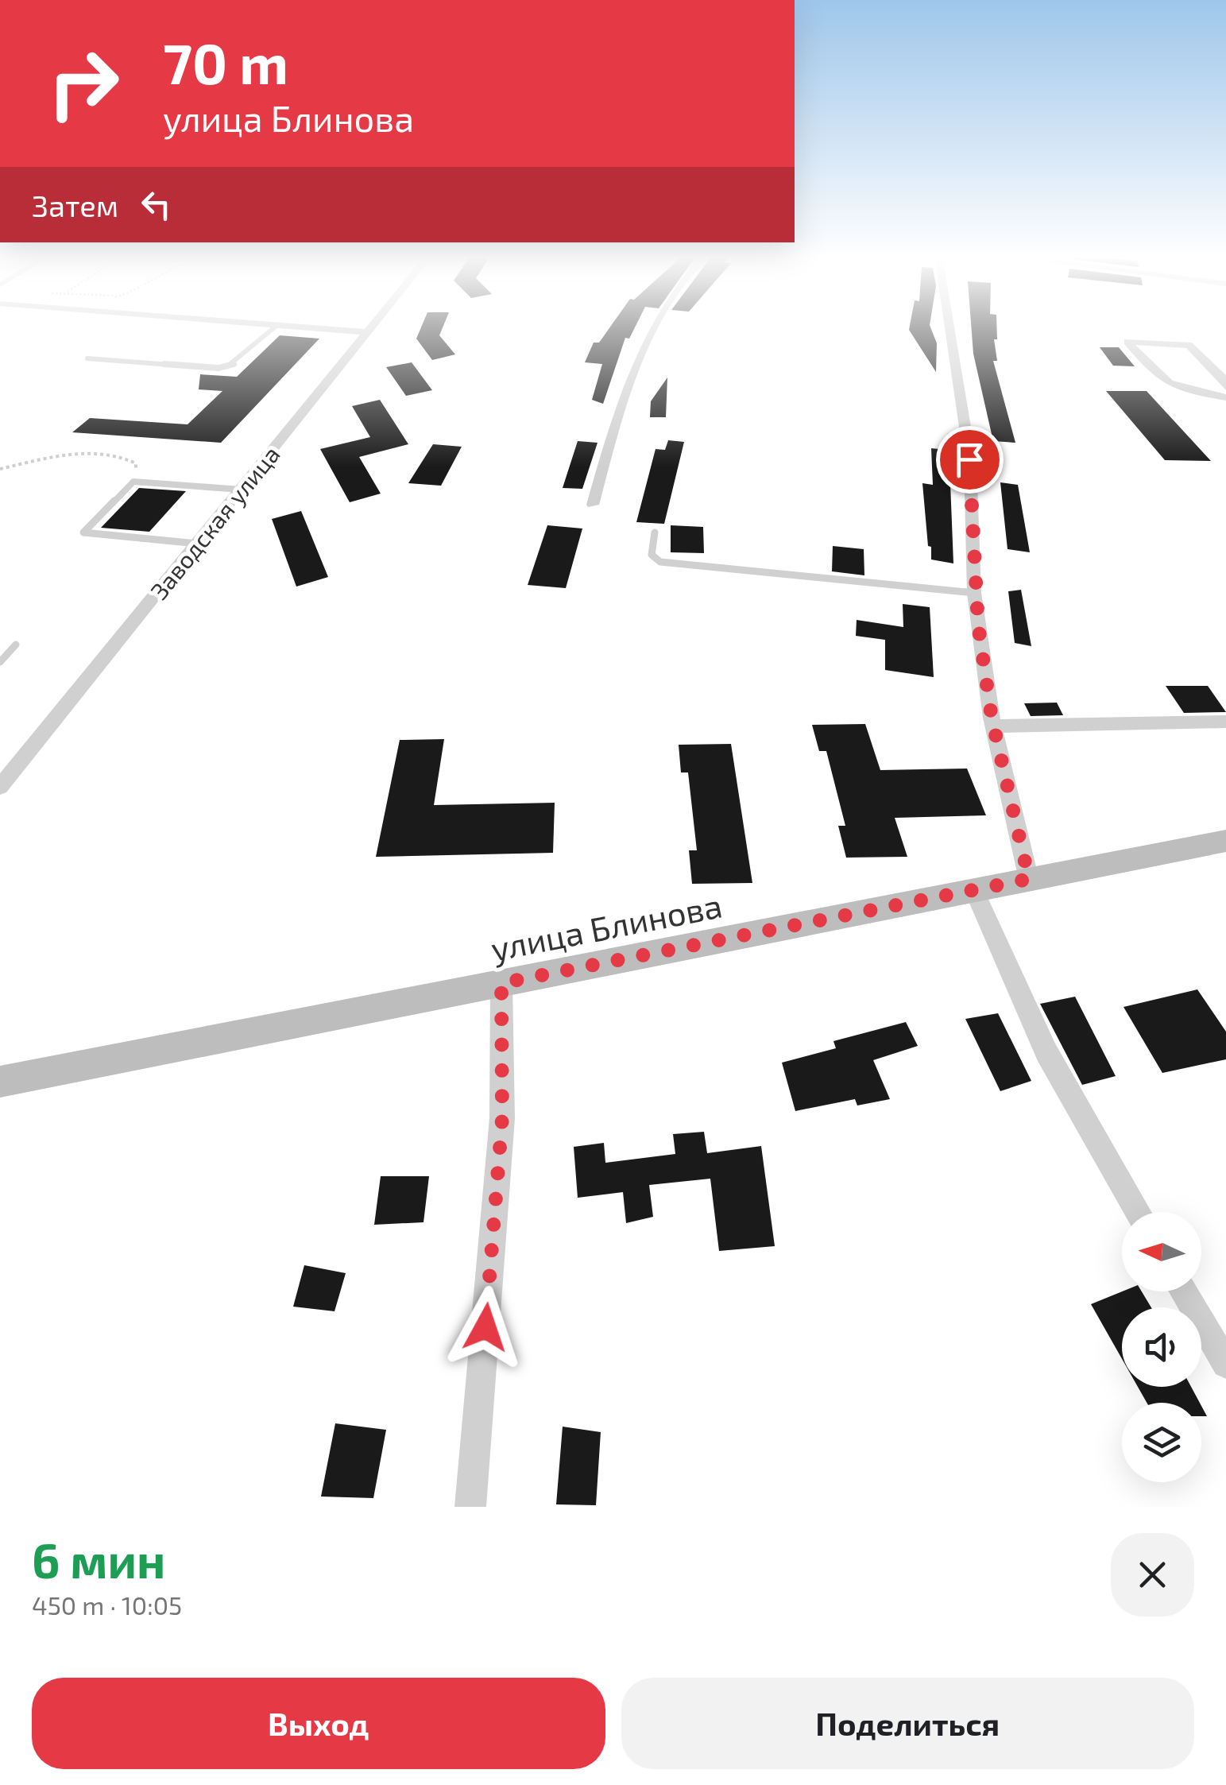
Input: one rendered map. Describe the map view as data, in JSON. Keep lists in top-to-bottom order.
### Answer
{
  "streets": {
    "main road": ["улица Блинова"],
    "street": ["Заводская улица"]
  },
  "north": "left",
  "page": {
    "turn": ["70 m", "улица Блинова"],
    "then": "Затем",
    "heading": ["6 мин", "450 m · 10:05"],
    "buttons": ["Выход", "Поделиться"]
  }
}
